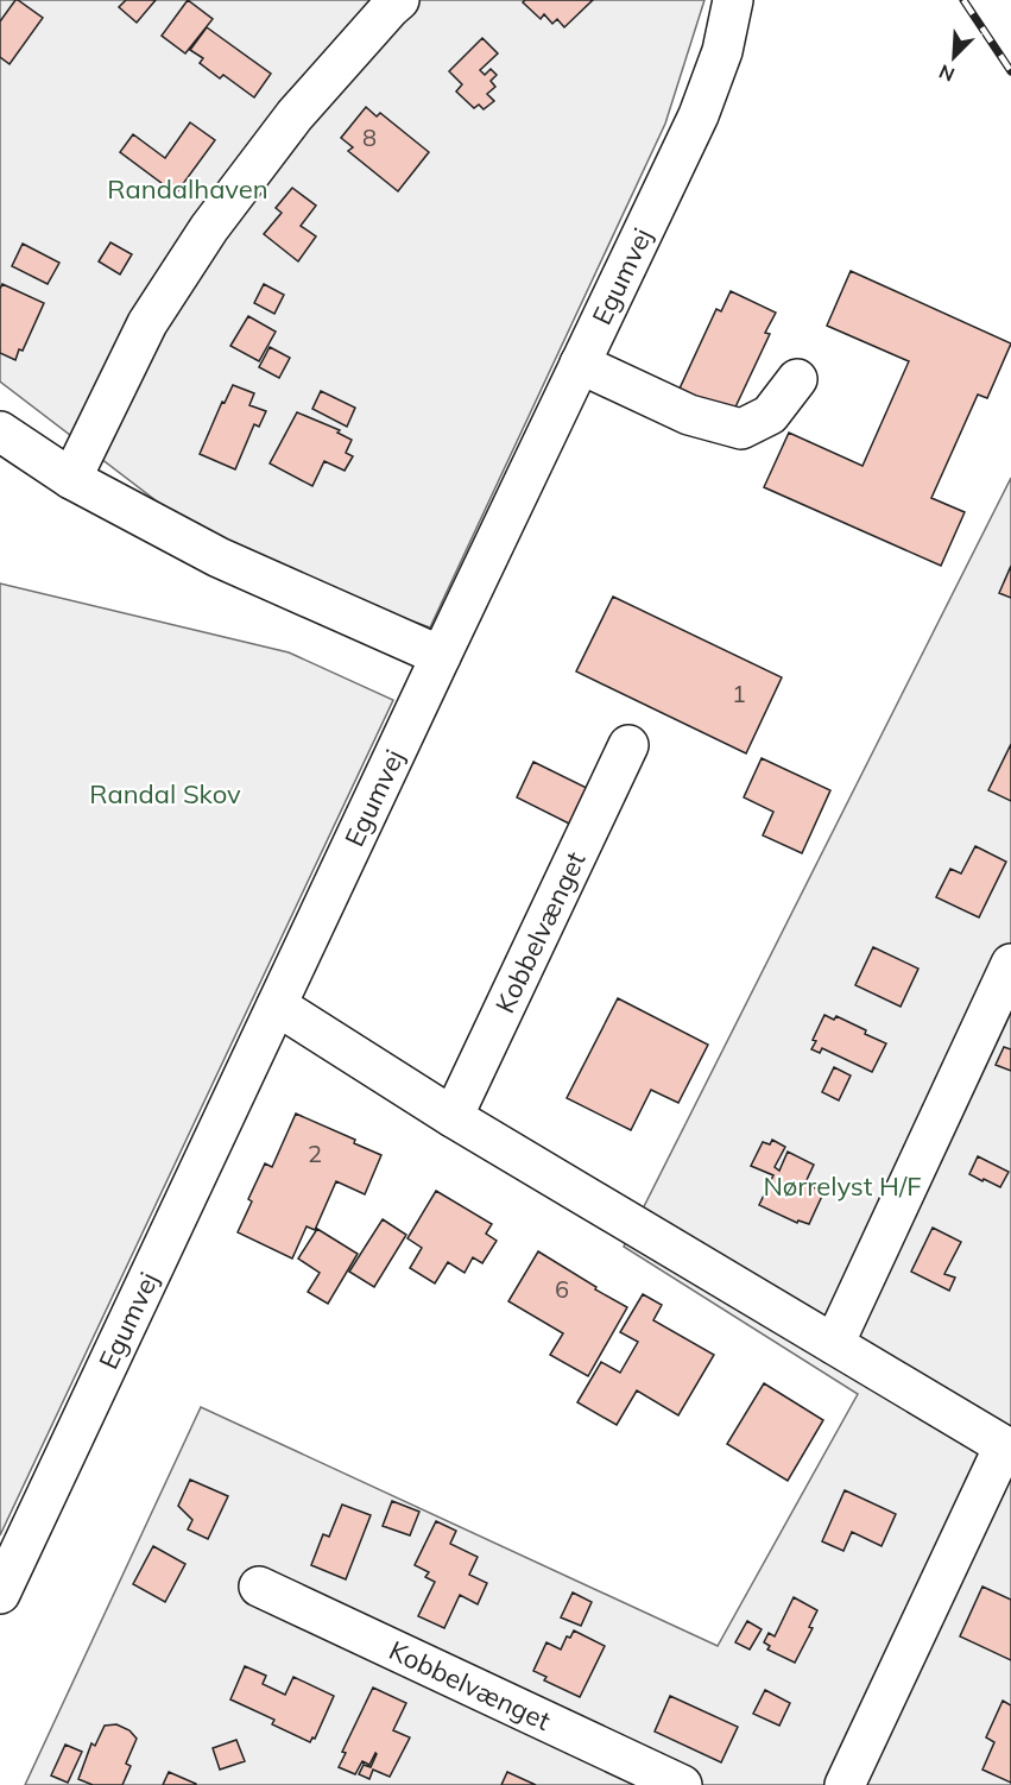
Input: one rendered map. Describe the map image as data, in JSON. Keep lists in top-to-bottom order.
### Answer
{
  "streets": {
    "street": ["Egumvej", "Kobbelvænget"]
  },
  "parks": ["Randalhaven", "Randal Skov", "Nørrelyst H/F"],
  "house_numbers": [
    "8",
    "1",
    "2",
    "6"
  ],
  "north": "bottom left"
}
